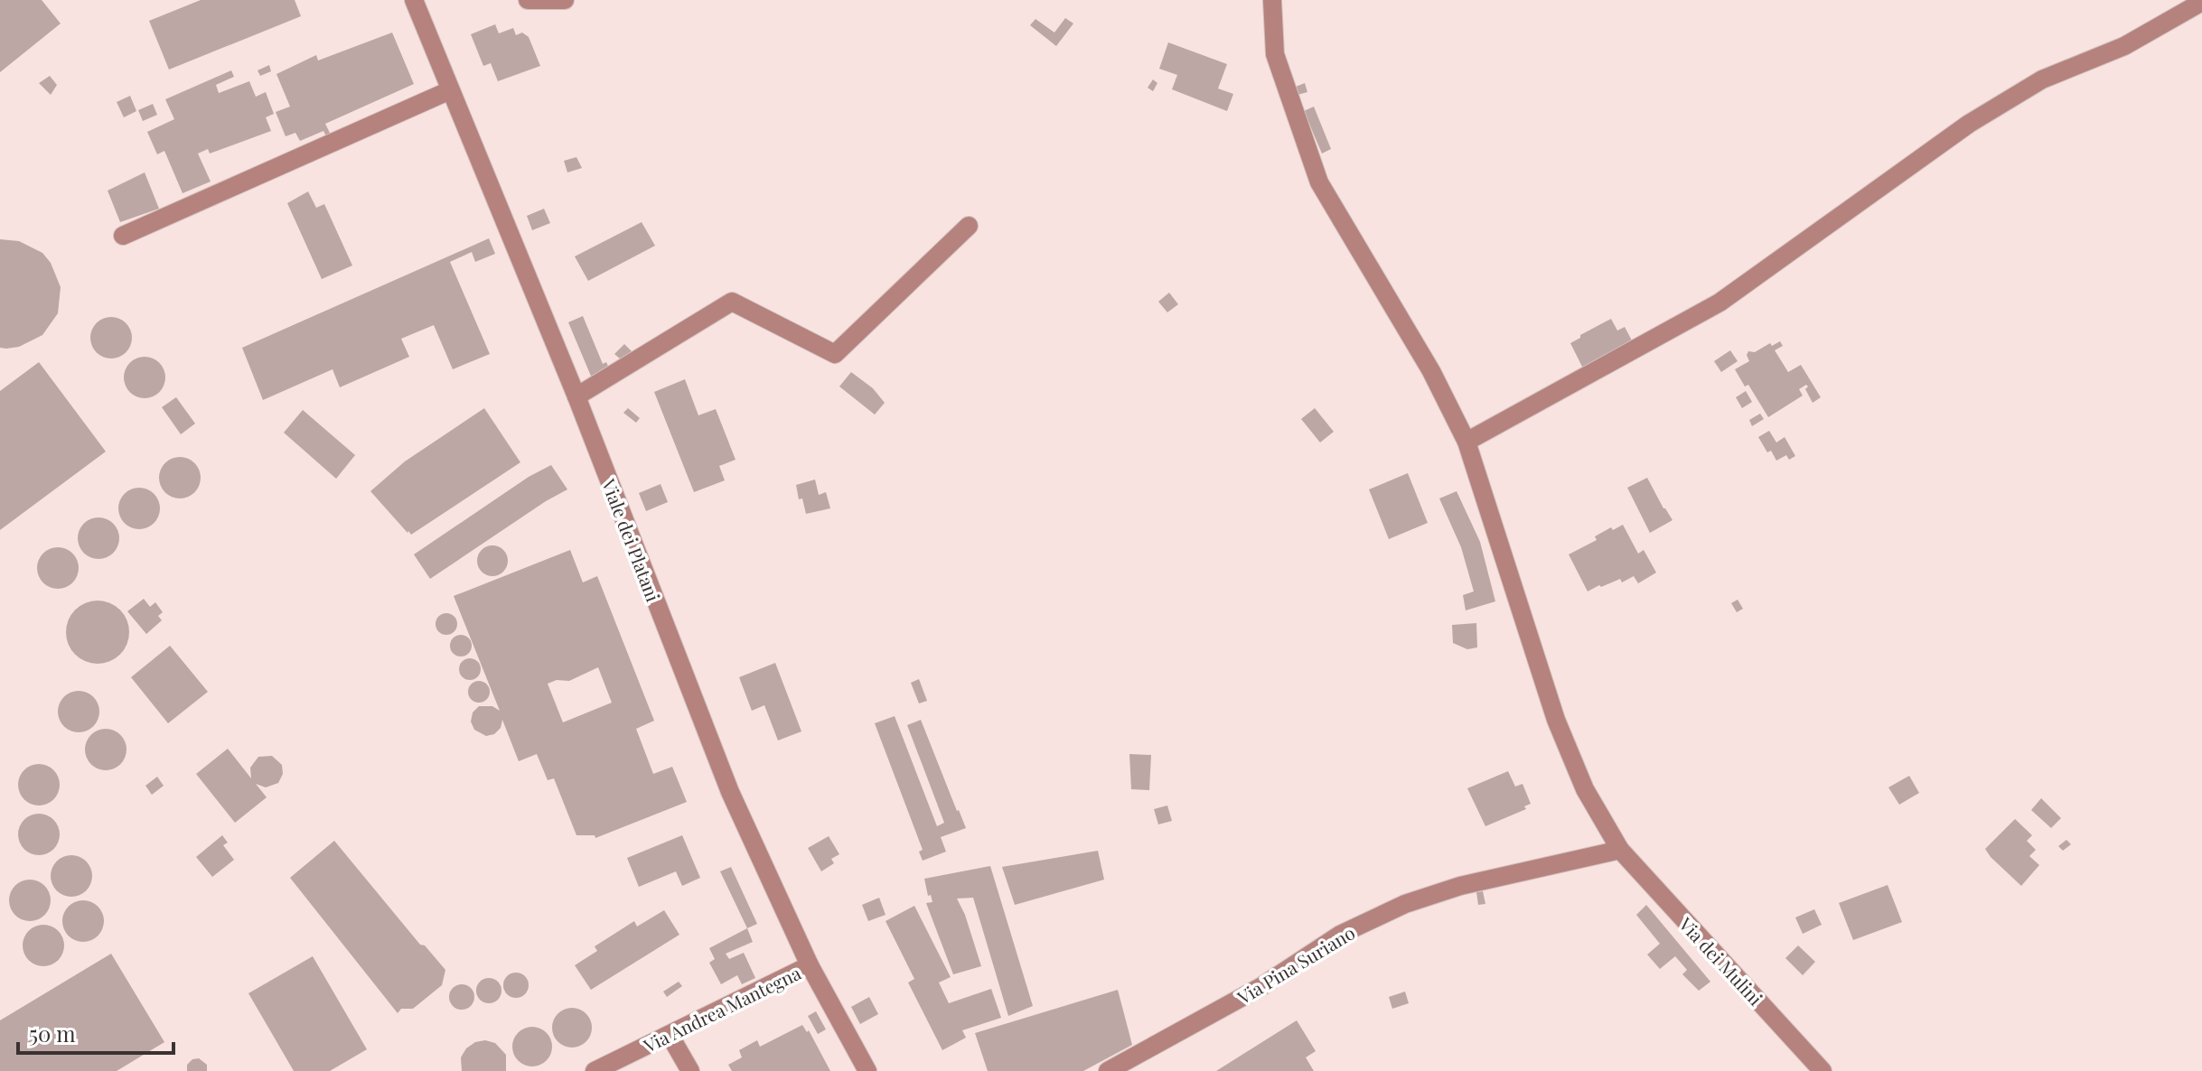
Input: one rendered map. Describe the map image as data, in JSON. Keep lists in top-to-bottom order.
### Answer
{
  "streets": {
    "street": [
      "Viale dei Platani",
      "Via dei Mulini",
      "Via Pina Suriano",
      "Via Andrea Mantegna"
    ]
  },
  "crossings": [
    ["Viale dei Platani", "Via Andrea Mantegna"],
    ["Via dei Mulini", "Via Pina Suriano"]
  ],
  "scale_bar": "50 m"
}
